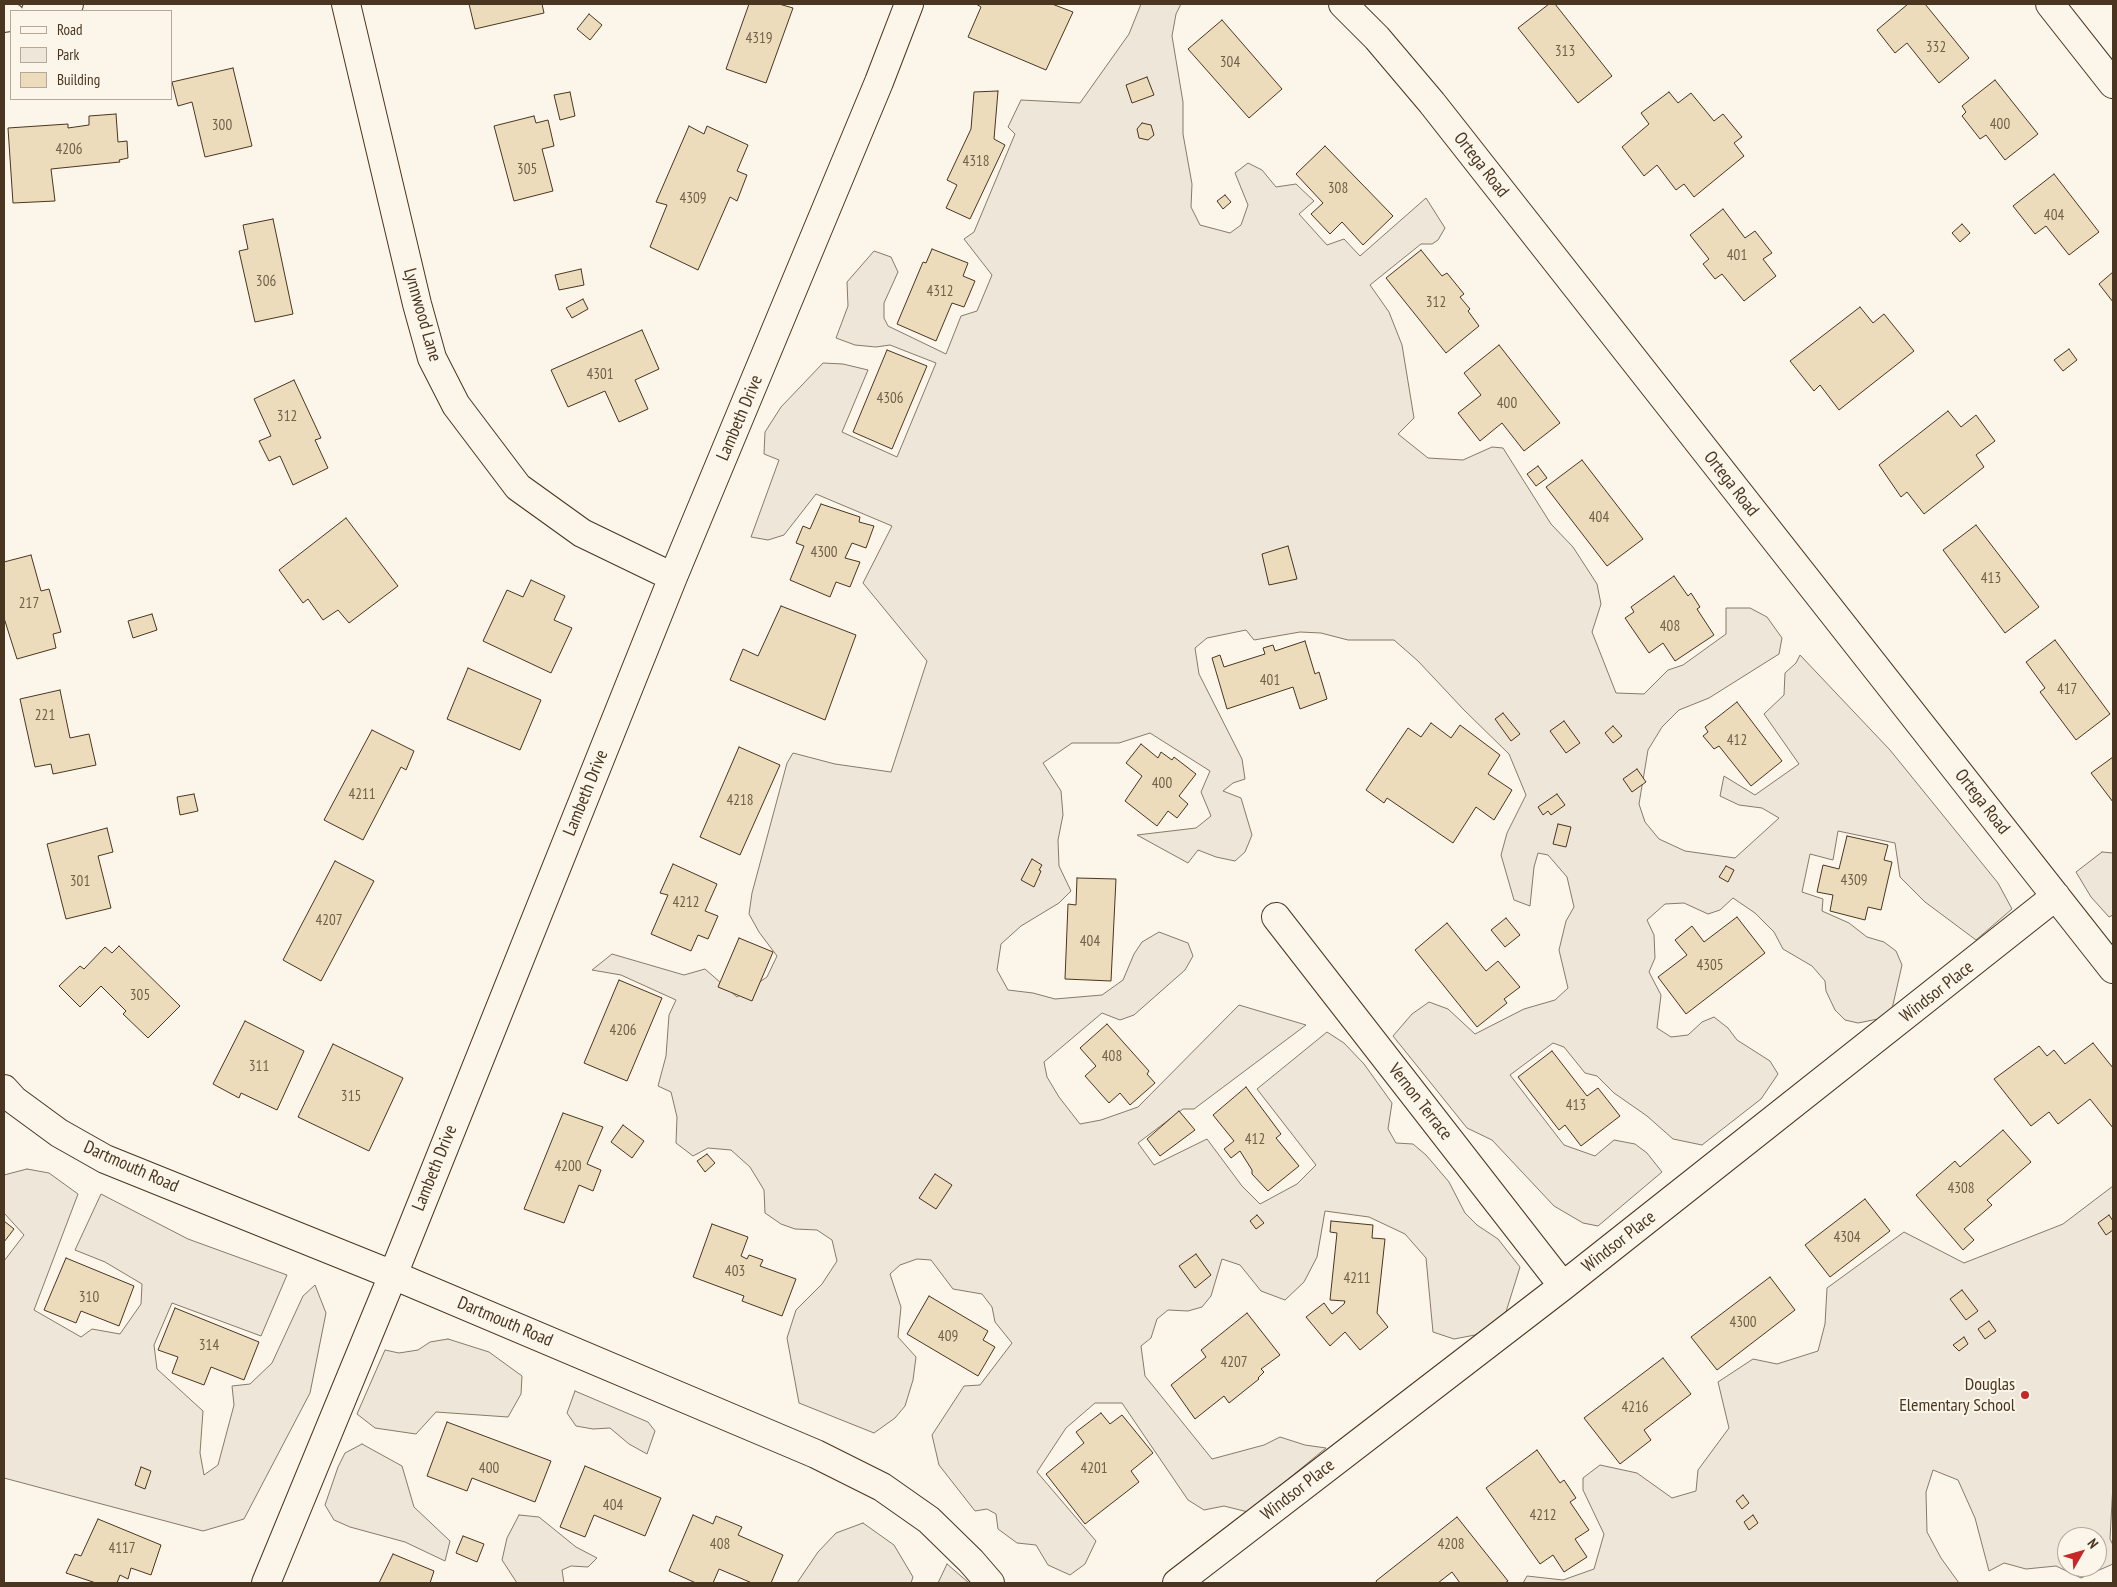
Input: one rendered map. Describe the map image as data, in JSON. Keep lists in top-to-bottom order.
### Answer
{
  "streets": {
    "street": [
      "Ortega Road",
      "Lynnwood Lane",
      "Lambeth Drive",
      "Windsor Place",
      "Vernon Terrace",
      "Dartmouth Road"
    ]
  },
  "crossings": [
    ["Ortega Road", "Windsor Place"],
    ["Lynnwood Lane", "Lambeth Drive"],
    ["Lambeth Drive", "Dartmouth Road"],
    ["Windsor Place", "Vernon Terrace"]
  ],
  "places": ["Douglas Elementary School"],
  "house_numbers": [
    "4319",
    "332",
    "313",
    "304",
    "400",
    "300",
    "4206",
    "4318",
    "305",
    "308",
    "4309",
    "404",
    "401",
    "306",
    "4312",
    "312",
    "4301",
    "4306",
    "400",
    "312",
    "404",
    "4300",
    "413",
    "217",
    "408",
    "401",
    "417",
    "221",
    "412",
    "400",
    "4211",
    "4218",
    "4309",
    "301",
    "4212",
    "4207",
    "404",
    "4305",
    "305",
    "4206",
    "408",
    "311",
    "315",
    "413",
    "412",
    "4200",
    "4308",
    "4304",
    "403",
    "4211",
    "310",
    "4300",
    "409",
    "314",
    "4207",
    "4216",
    "400",
    "4201",
    "404",
    "4212",
    "408",
    "4208",
    "4117"
  ],
  "legend": ["Road", "Park", "Building"],
  "north": "top right"
}
